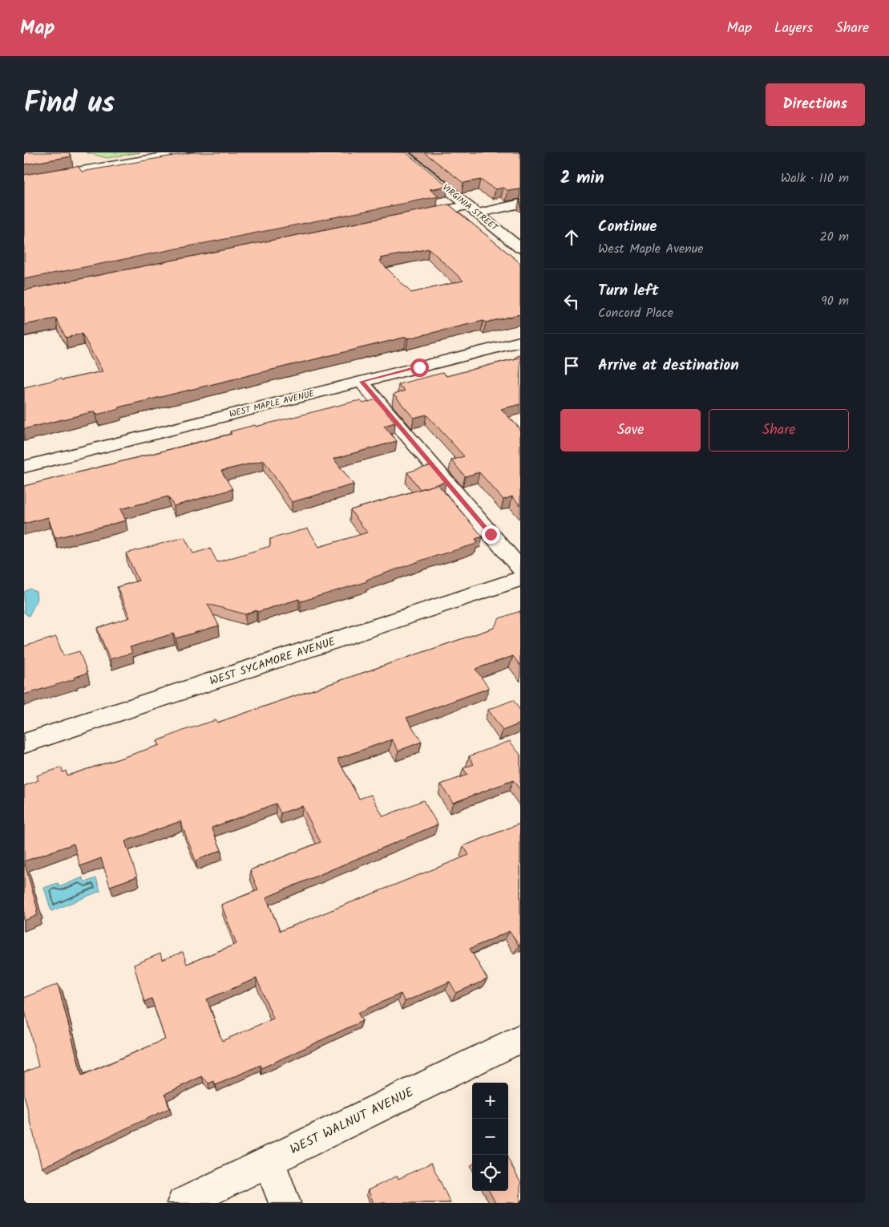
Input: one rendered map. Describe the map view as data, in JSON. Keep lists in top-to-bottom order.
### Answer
{
  "streets": {
    "street": [
      "VIRGINIA STREET",
      "WEST MAPLE AVENUE",
      "WEST SYCAMORE AVENUE",
      "WEST WALNUT AVENUE"
    ]
  },
  "page": {
    "header": "Map",
    "nav": ["Map", "Layers", "Share"],
    "title": "Find us",
    "buttons": [
      "Directions",
      ["Save", "Share"]
    ],
    "heading": ["2 min", "Walk · 110 m"],
    "list": [
      ["Continue", "West Maple Avenue", "20 m"],
      ["Turn left", "Concord Place", "90 m"],
      "Arrive at destination"
    ],
    "map_buttons": ["+", "−"]
  }
}
